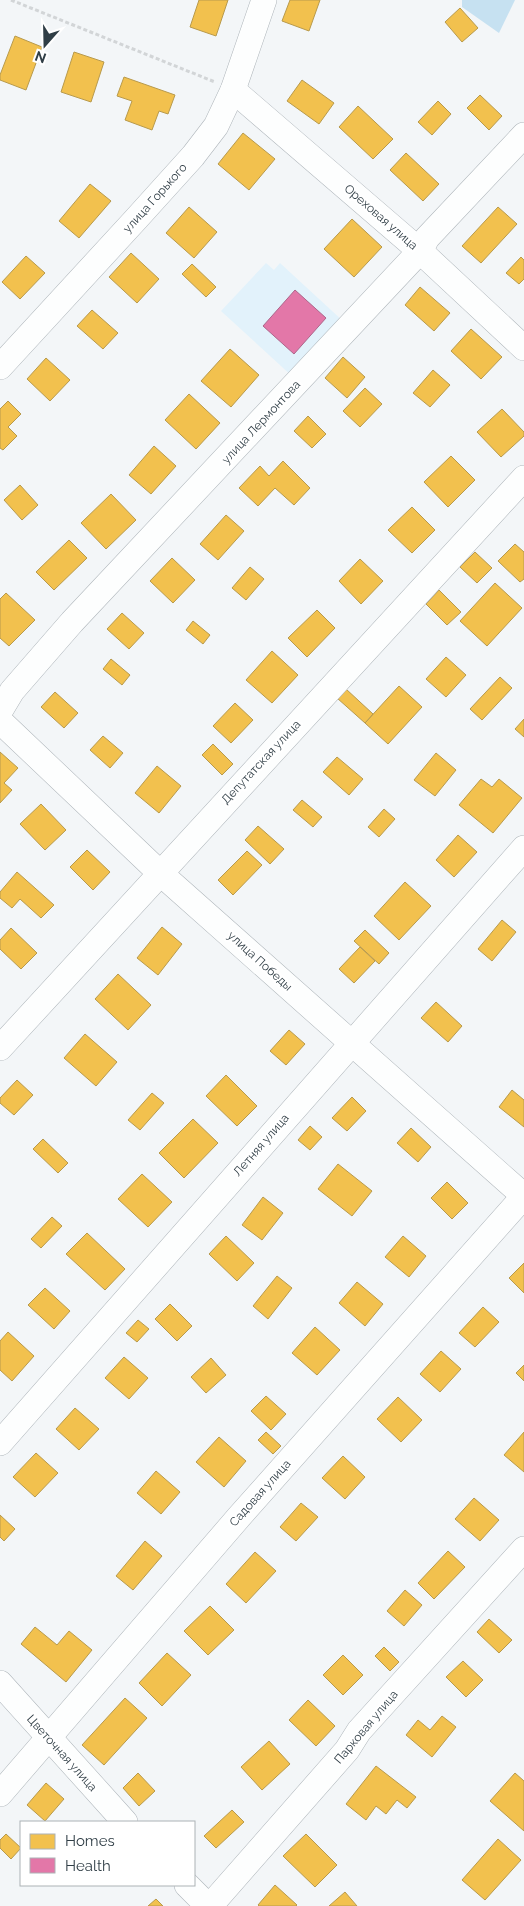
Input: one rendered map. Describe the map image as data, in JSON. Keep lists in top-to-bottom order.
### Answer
{
  "streets": {
    "street": [
      "улица Горького",
      "Ореховая улица",
      "улица Лермонтова",
      "Депутатская улица",
      "улица Победы",
      "Летняя улица",
      "Садовая улица",
      "Парковая улица",
      "Цветочная улица"
    ]
  },
  "crossings": [
    ["улица Горького", "Ореховая улица"],
    ["Ореховая улица", "улица Лермонтова"],
    ["Депутатская улица", "улица Победы"],
    ["улица Победы", "Летняя улица"],
    ["улица Победы", "Садовая улица"],
    ["Садовая улица", "Цветочная улица"]
  ],
  "legend": ["Homes", "Health"],
  "north": "bottom"
}
